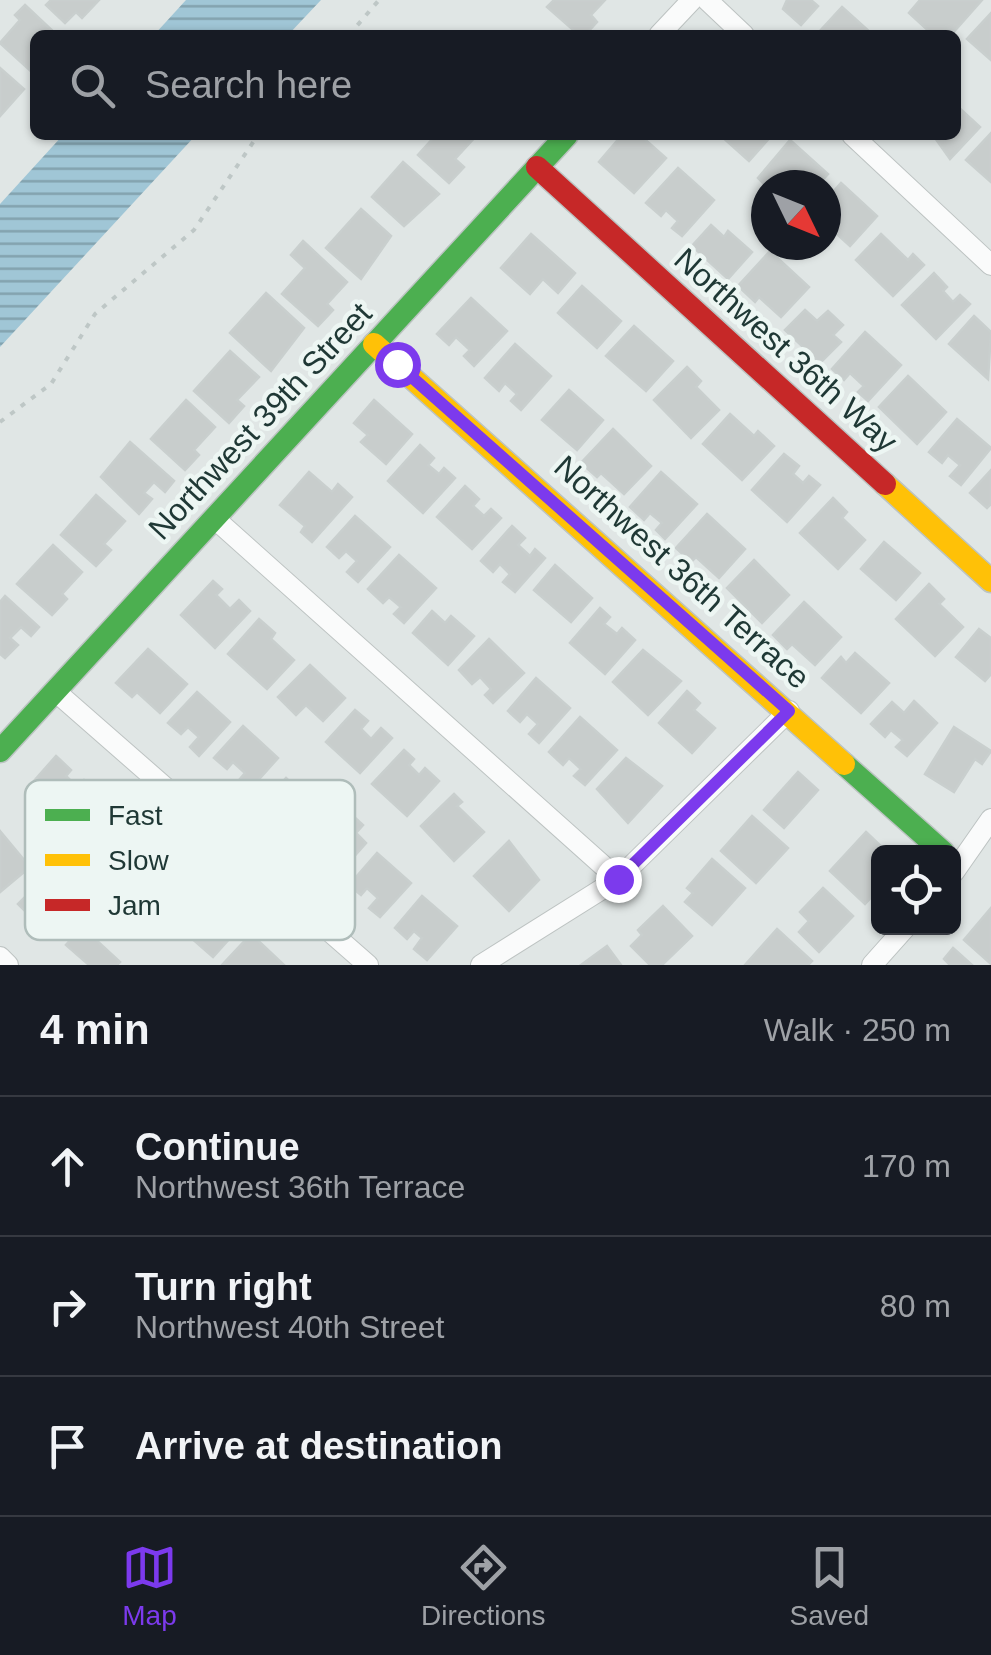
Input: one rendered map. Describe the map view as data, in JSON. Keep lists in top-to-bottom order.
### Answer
{
  "streets": {
    "street": ["Northwest 36th Way", "Northwest 39th Street", "Northwest 36th Terrace"]
  },
  "crossings": [
    ["Northwest 36th Way", "Northwest 39th Street"],
    ["Northwest 39th Street", "Northwest 36th Terrace"]
  ],
  "legend": ["Fast", "Slow", "Jam"],
  "north": "bottom right",
  "page": {
    "search": "Search here",
    "heading": ["4 min", "Walk · 250 m"],
    "list": [
      ["Continue", "Northwest 36th Terrace", "170 m"],
      ["Turn right", "Northwest 40th Street", "80 m"],
      "Arrive at destination"
    ],
    "nav": ["Map", "Directions", "Saved"]
  }
}
